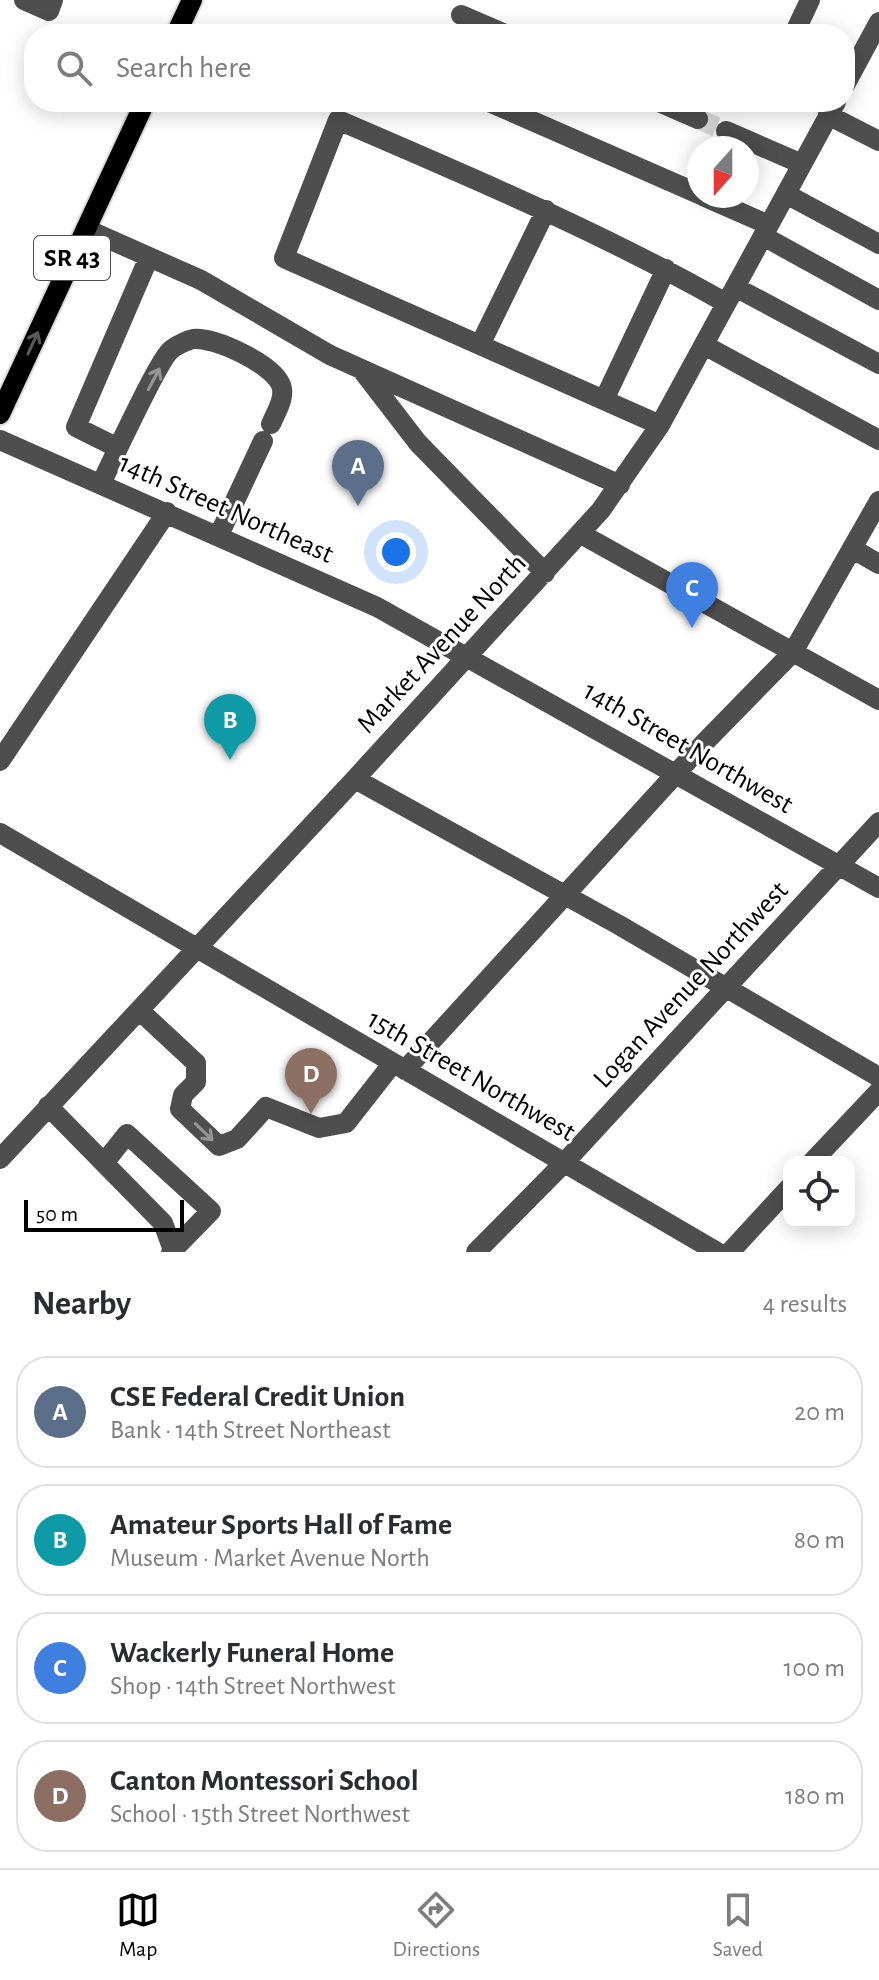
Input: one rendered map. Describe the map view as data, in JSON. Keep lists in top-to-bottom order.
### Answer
{
  "streets": {
    "main road": ["SR 43"],
    "street": [
      "14th Street Northeast",
      "Market Avenue North",
      "14th Street Northwest",
      "Logan Avenue Northwest",
      "15th Street Northwest"
    ]
  },
  "crossings": [
    ["14th Street Northeast", "Market Avenue North"],
    ["14th Street Northeast", "14th Street Northwest"],
    ["Market Avenue North", "14th Street Northwest"],
    ["Market Avenue North", "15th Street Northwest"],
    ["14th Street Northwest", "Logan Avenue Northwest"],
    ["Logan Avenue Northwest", "15th Street Northwest"]
  ],
  "scale_bar": "50 m",
  "north": "bottom",
  "page": {
    "search": "Search here",
    "pins": [
      "A",
      "C",
      "B",
      "D"
    ],
    "scale": "50 m",
    "heading": ["Nearby", "4 results"],
    "list": [
      {
        "mark": "A",
        "name": "CSE Federal Credit Union",
        "note": "Bank · 14th Street Northeast",
        "value": "20 m"
      },
      {
        "mark": "B",
        "name": "Amateur Sports Hall of Fame",
        "note": "Museum · Market Avenue North",
        "value": "80 m"
      },
      {
        "mark": "C",
        "name": "Wackerly Funeral Home",
        "note": "Shop · 14th Street Northwest",
        "value": "100 m"
      },
      {
        "mark": "D",
        "name": "Canton Montessori School",
        "note": "School · 15th Street Northwest",
        "value": "180 m"
      }
    ],
    "nav": ["Map", "Directions", "Saved"]
  }
}
